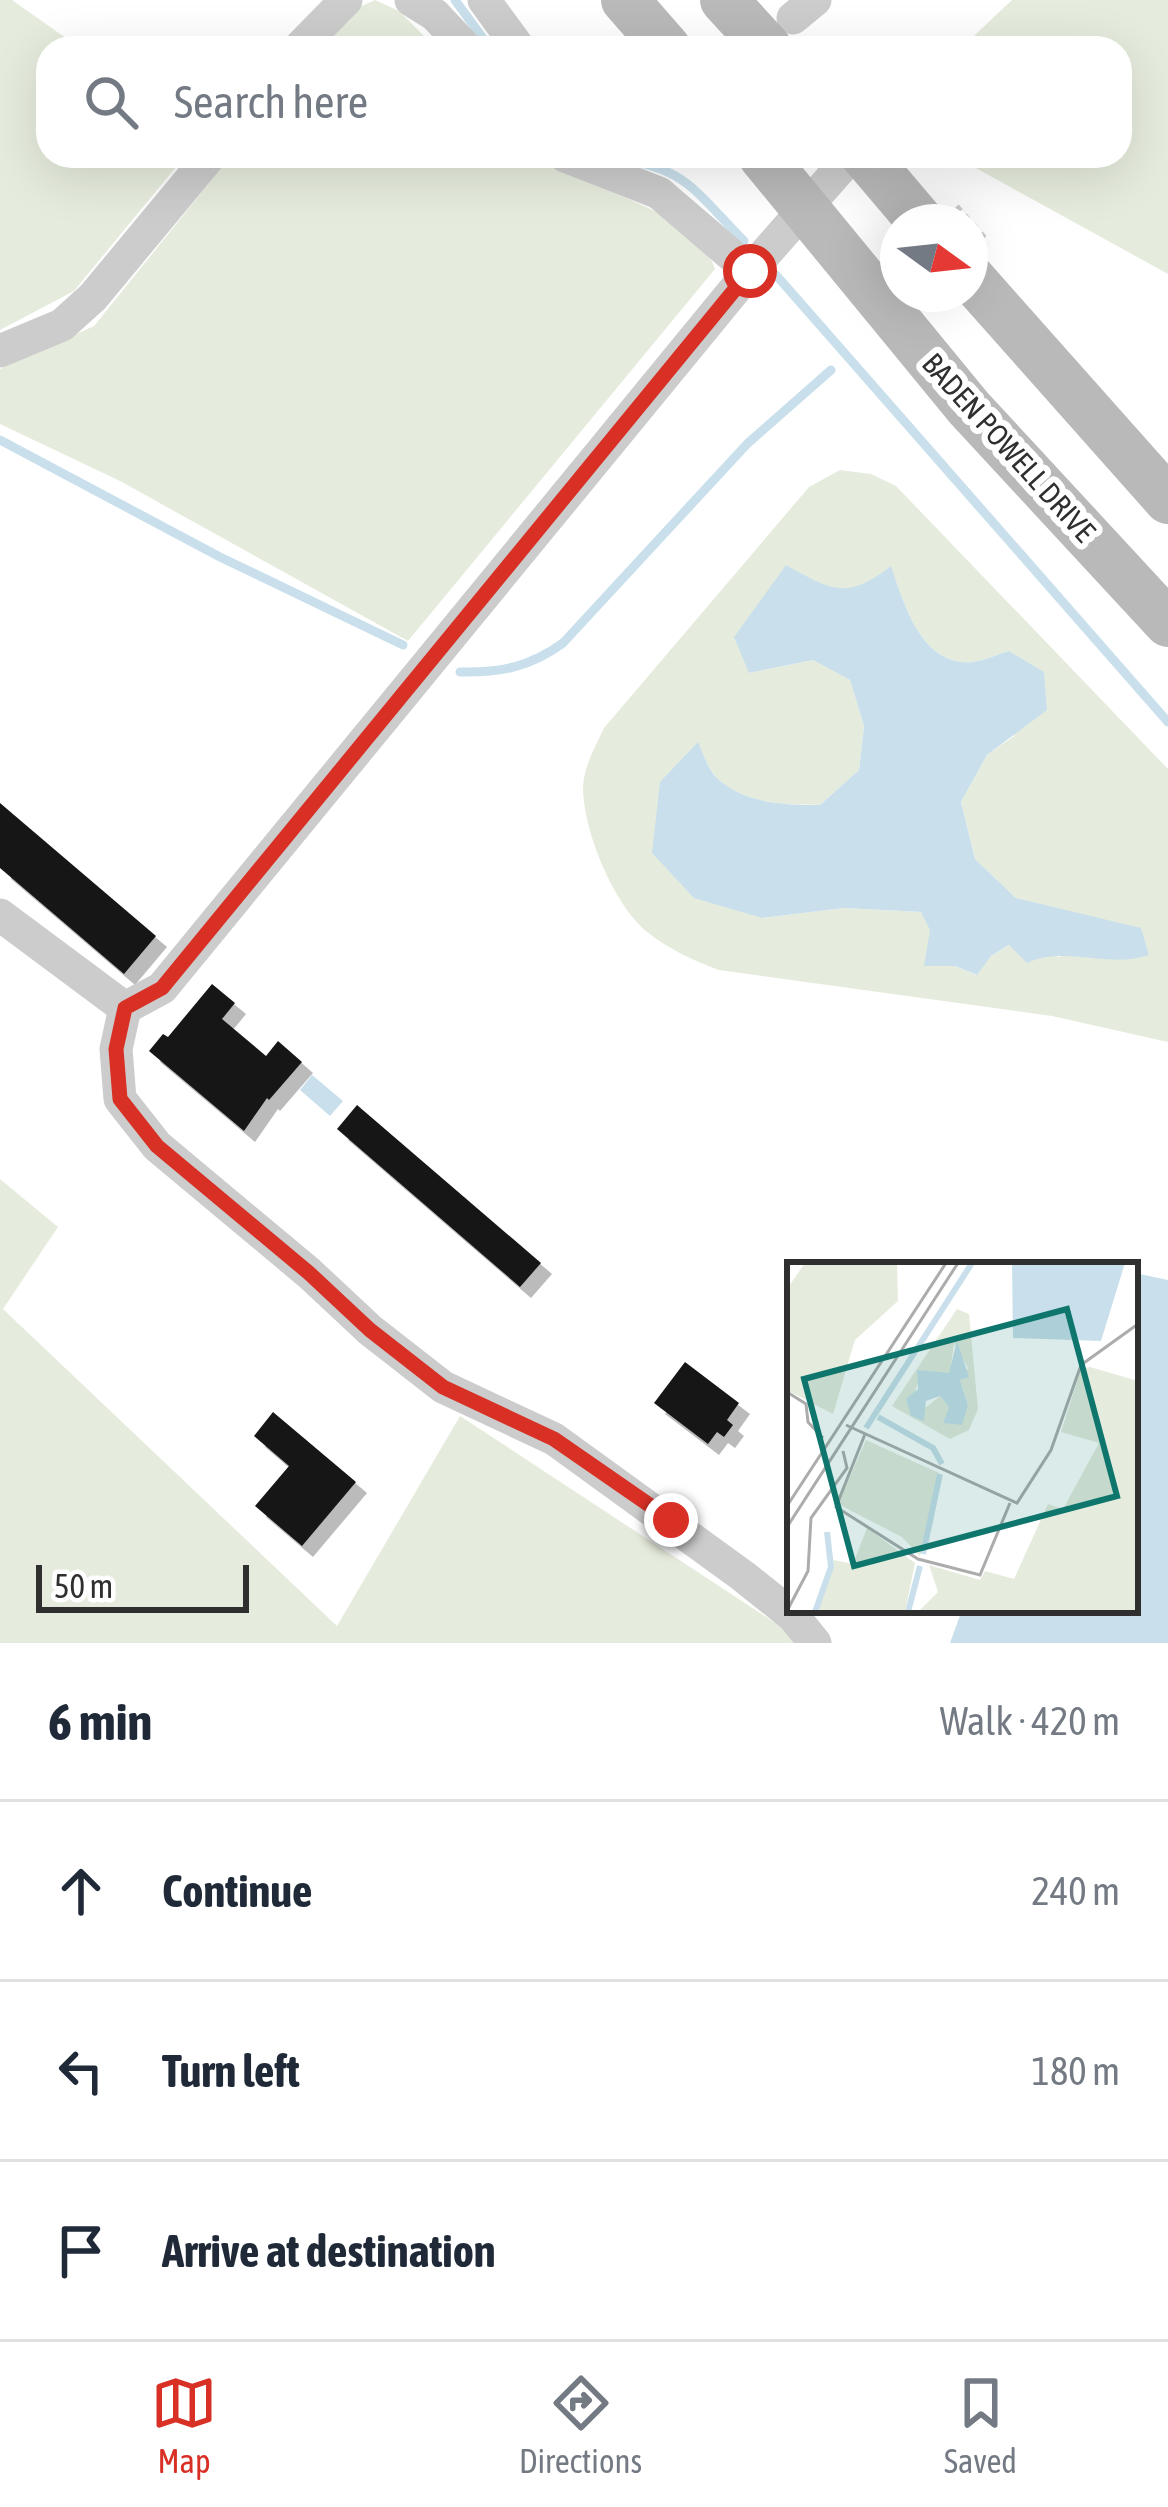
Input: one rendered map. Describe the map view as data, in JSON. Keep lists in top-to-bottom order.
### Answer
{
  "streets": {
    "main road": ["BADEN POWELL DRIVE"]
  },
  "scale_bar": "50 m",
  "north": "right",
  "page": {
    "search": "Search here",
    "scale": "50 m",
    "heading": ["6 min", "Walk · 420 m"],
    "list": [
      ["Continue", "240 m"],
      ["Turn left", "180 m"],
      "Arrive at destination"
    ],
    "nav": ["Map", "Directions", "Saved"]
  }
}
